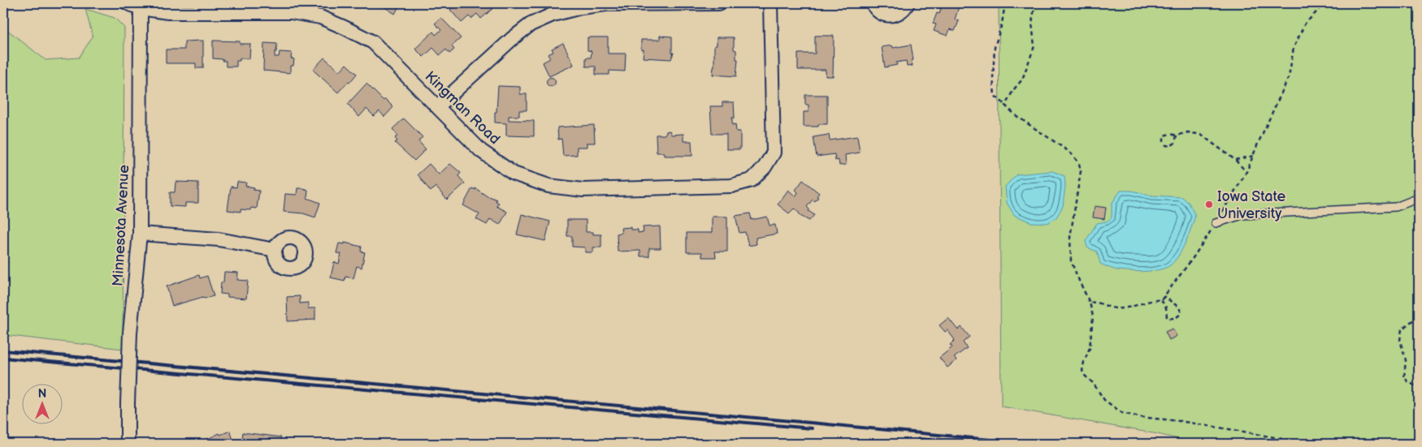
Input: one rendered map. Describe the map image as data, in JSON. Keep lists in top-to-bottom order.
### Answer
{
  "streets": {
    "street": ["Kingman Road", "Minnesota Avenue"]
  },
  "crossings": [
    ["Kingman Road", "Minnesota Avenue"]
  ],
  "places": ["Iowa State University"],
  "north": "top"
}
